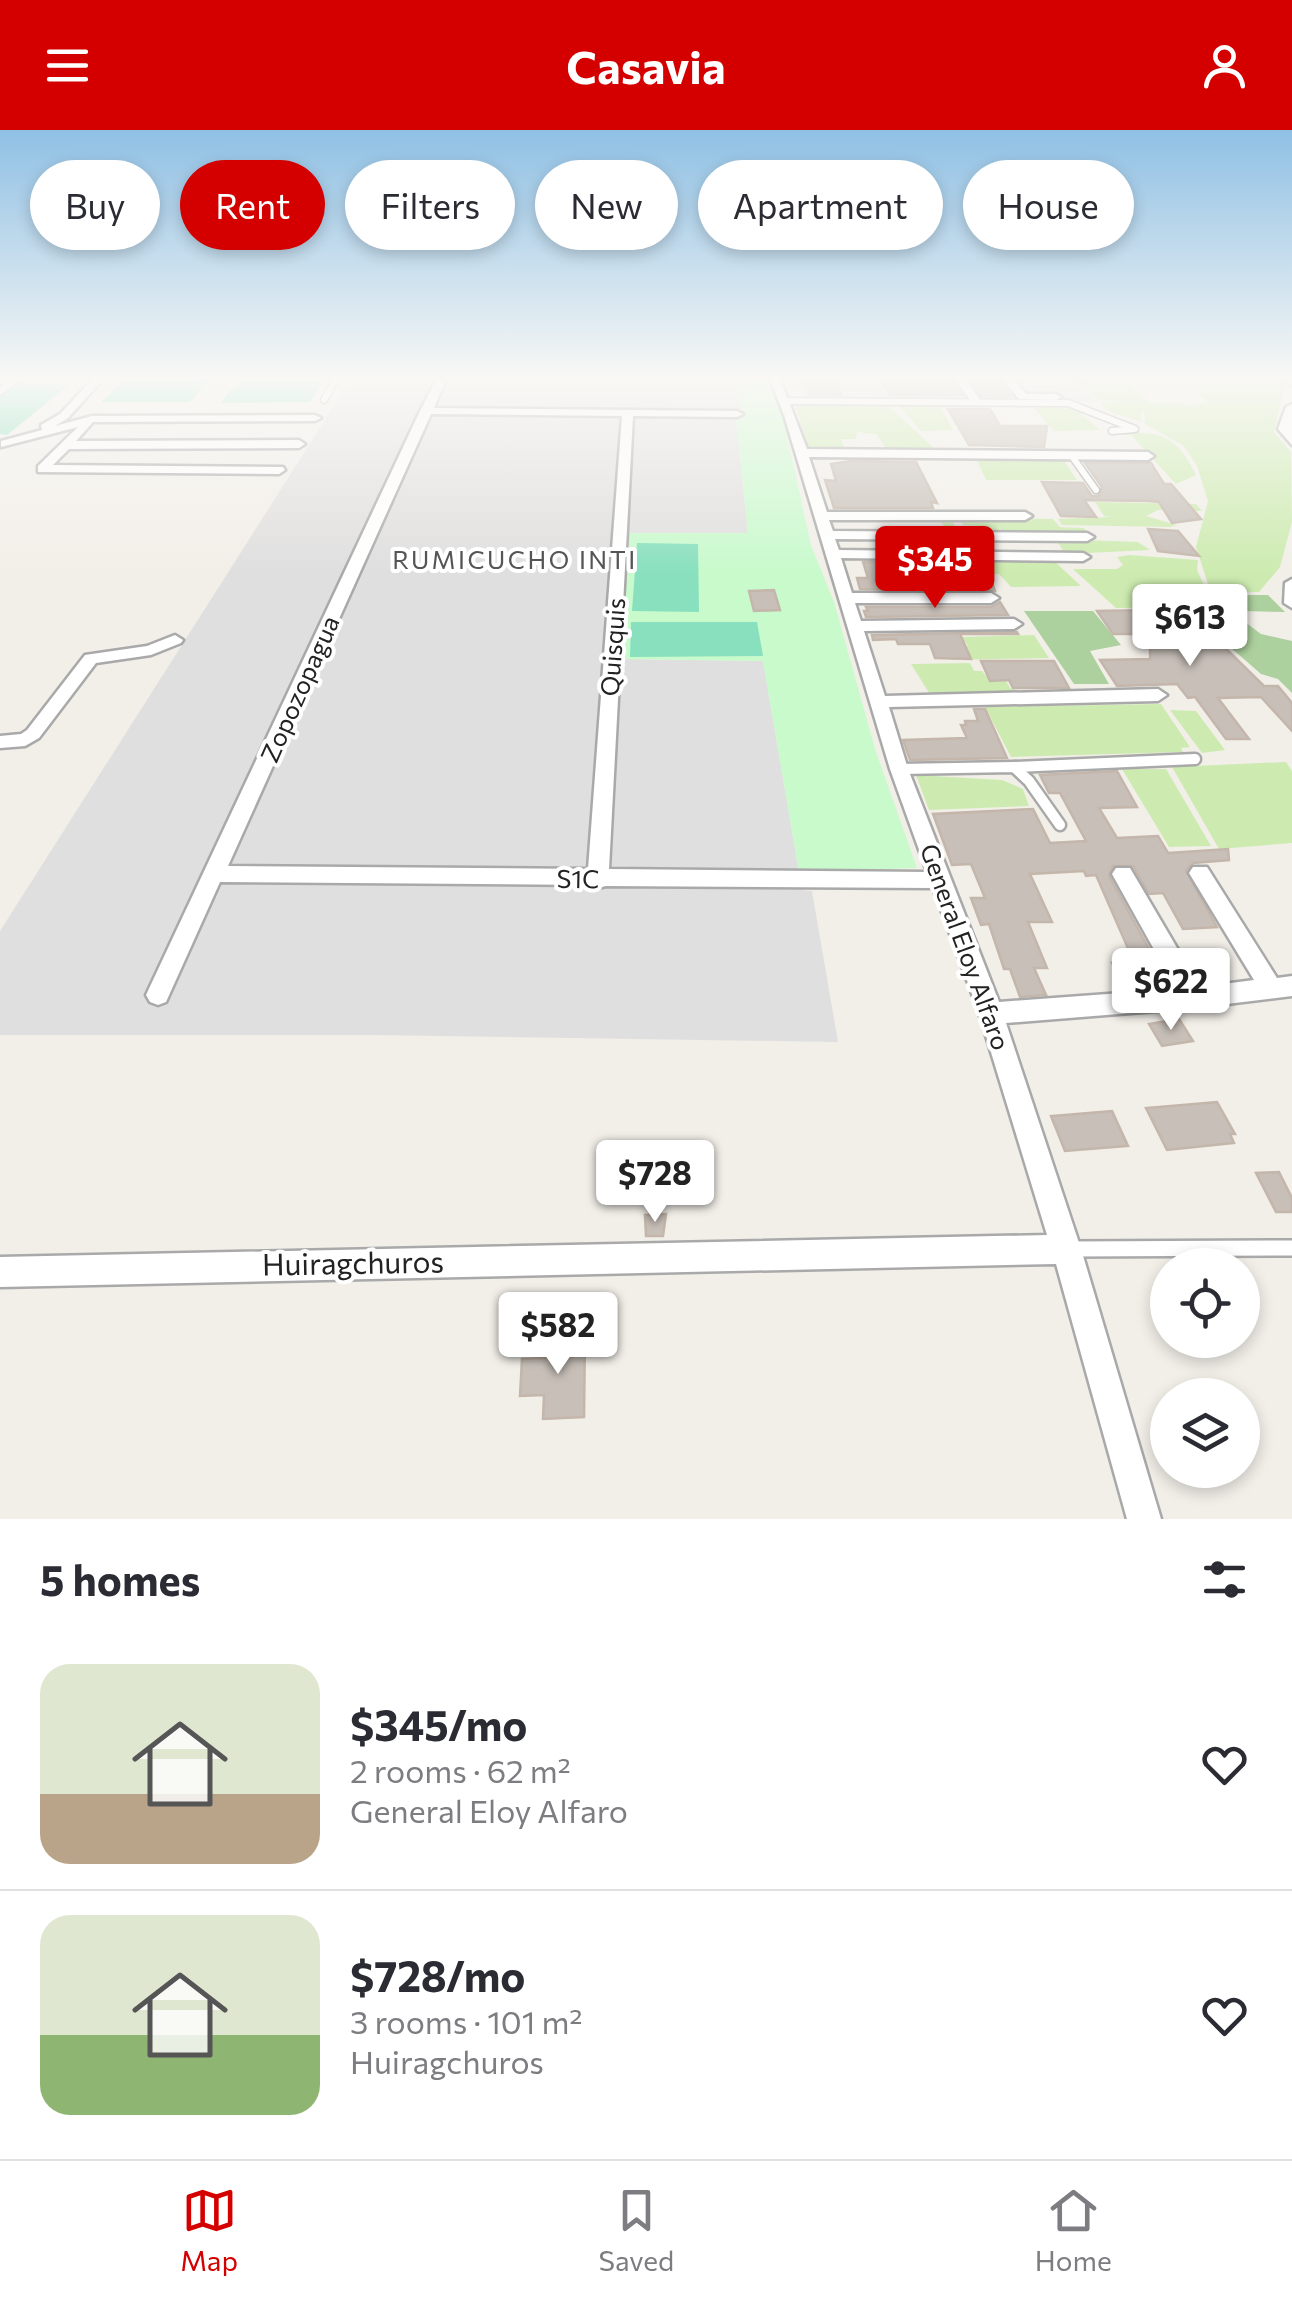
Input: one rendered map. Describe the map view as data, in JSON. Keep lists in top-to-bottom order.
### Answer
{
  "streets": {
    "street": [
      "Quisquis",
      "Zopozopagua",
      "S1C",
      "General Eloy Alfaro",
      "Huiragchuros"
    ]
  },
  "crossings": [
    ["Quisquis", "S1C"],
    ["Zopozopagua", "S1C"],
    ["S1C", "General Eloy Alfaro"],
    ["General Eloy Alfaro", "Huiragchuros"]
  ],
  "districts": ["RUMICUCHO INTI"],
  "page": {
    "header": "Casavia",
    "chip": [
      "Buy",
      "Rent",
      "Filters",
      "New",
      "Apartment",
      "House"
    ],
    "price": [
      "$345",
      "$613",
      "$622",
      "$728",
      "$582"
    ],
    "heading": "5 homes",
    "list": [
      {
        "name": "$345/mo",
        "note": "2 rooms · 62 m² · General Eloy Alfaro"
      },
      {
        "name": "$728/mo",
        "note": "3 rooms · 101 m² · Huiragchuros"
      }
    ],
    "tabs": ["Map", "Saved", "Home"]
  }
}
